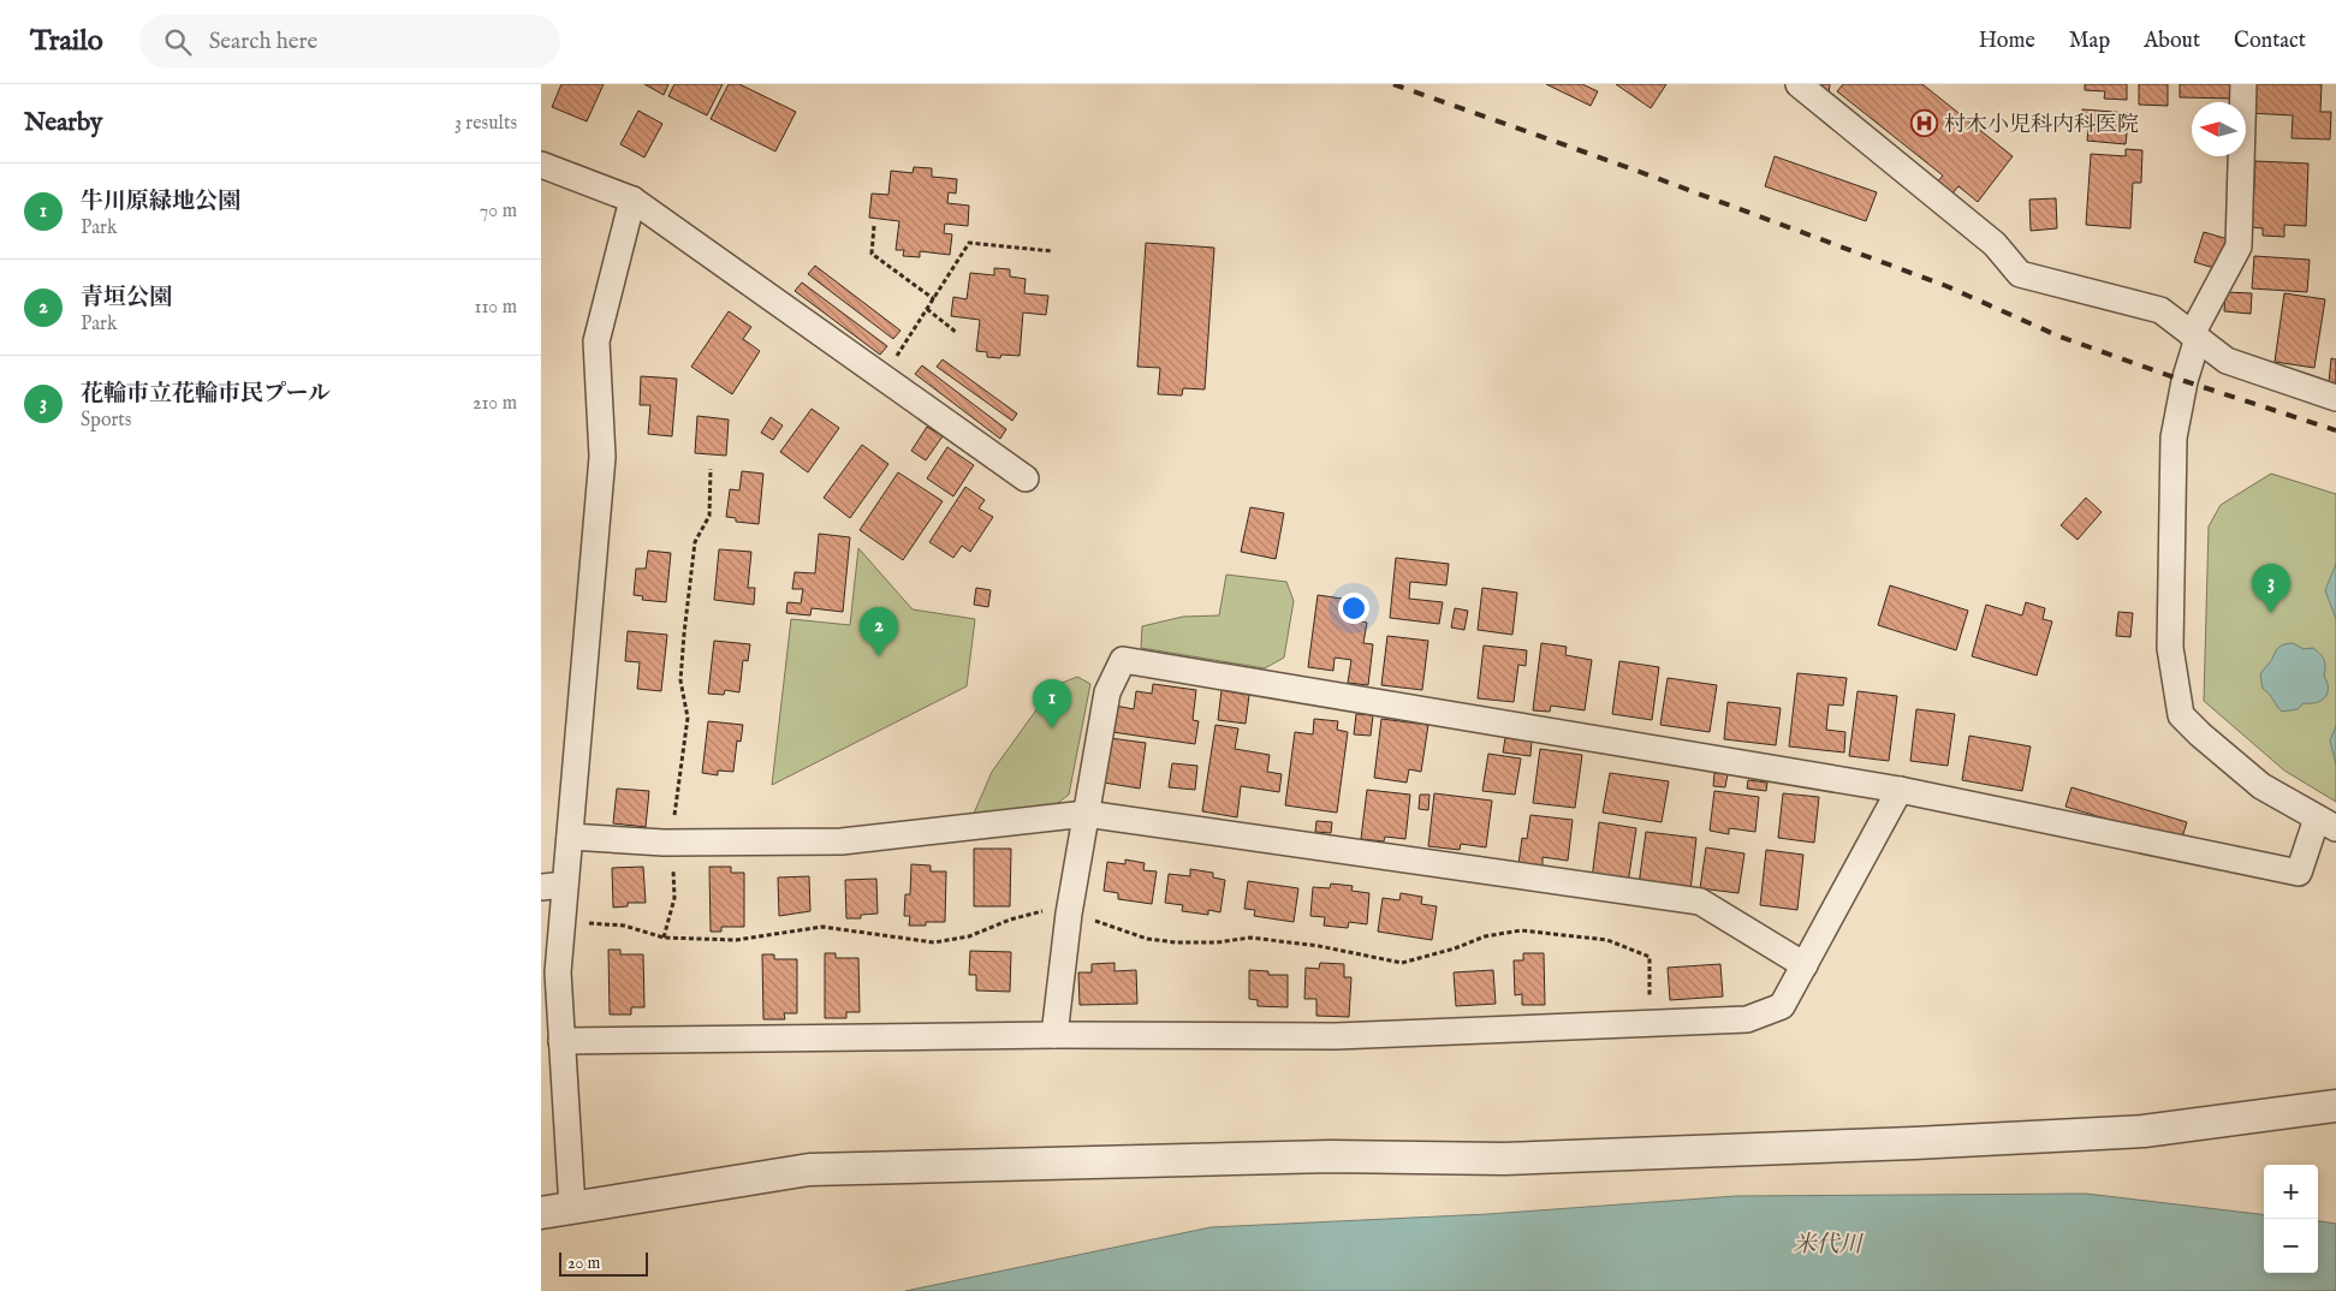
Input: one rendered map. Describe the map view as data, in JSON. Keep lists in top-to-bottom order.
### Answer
{
  "water": ["米代川"],
  "places": {
    "hospital": ["村木小児科内科医院"]
  },
  "scale_bar": "20 m",
  "north": "left",
  "page": {
    "header": "Trailo",
    "search": "Search here",
    "nav": [
      "Home",
      "Map",
      "About",
      "Contact"
    ],
    "heading": ["Nearby", "3 results"],
    "list": [
      {
        "mark": "1",
        "name": "牛川原緑地公園",
        "note": "Park",
        "value": "70 m"
      },
      {
        "mark": "2",
        "name": "青垣公園",
        "note": "Park",
        "value": "110 m"
      },
      {
        "mark": "3",
        "name": "花輪市立花輪市民プール",
        "note": "Sports",
        "value": "210 m"
      }
    ],
    "pins": ["3", "2", "1"],
    "map_buttons": ["+", "−"],
    "scale": "20 m"
  }
}
